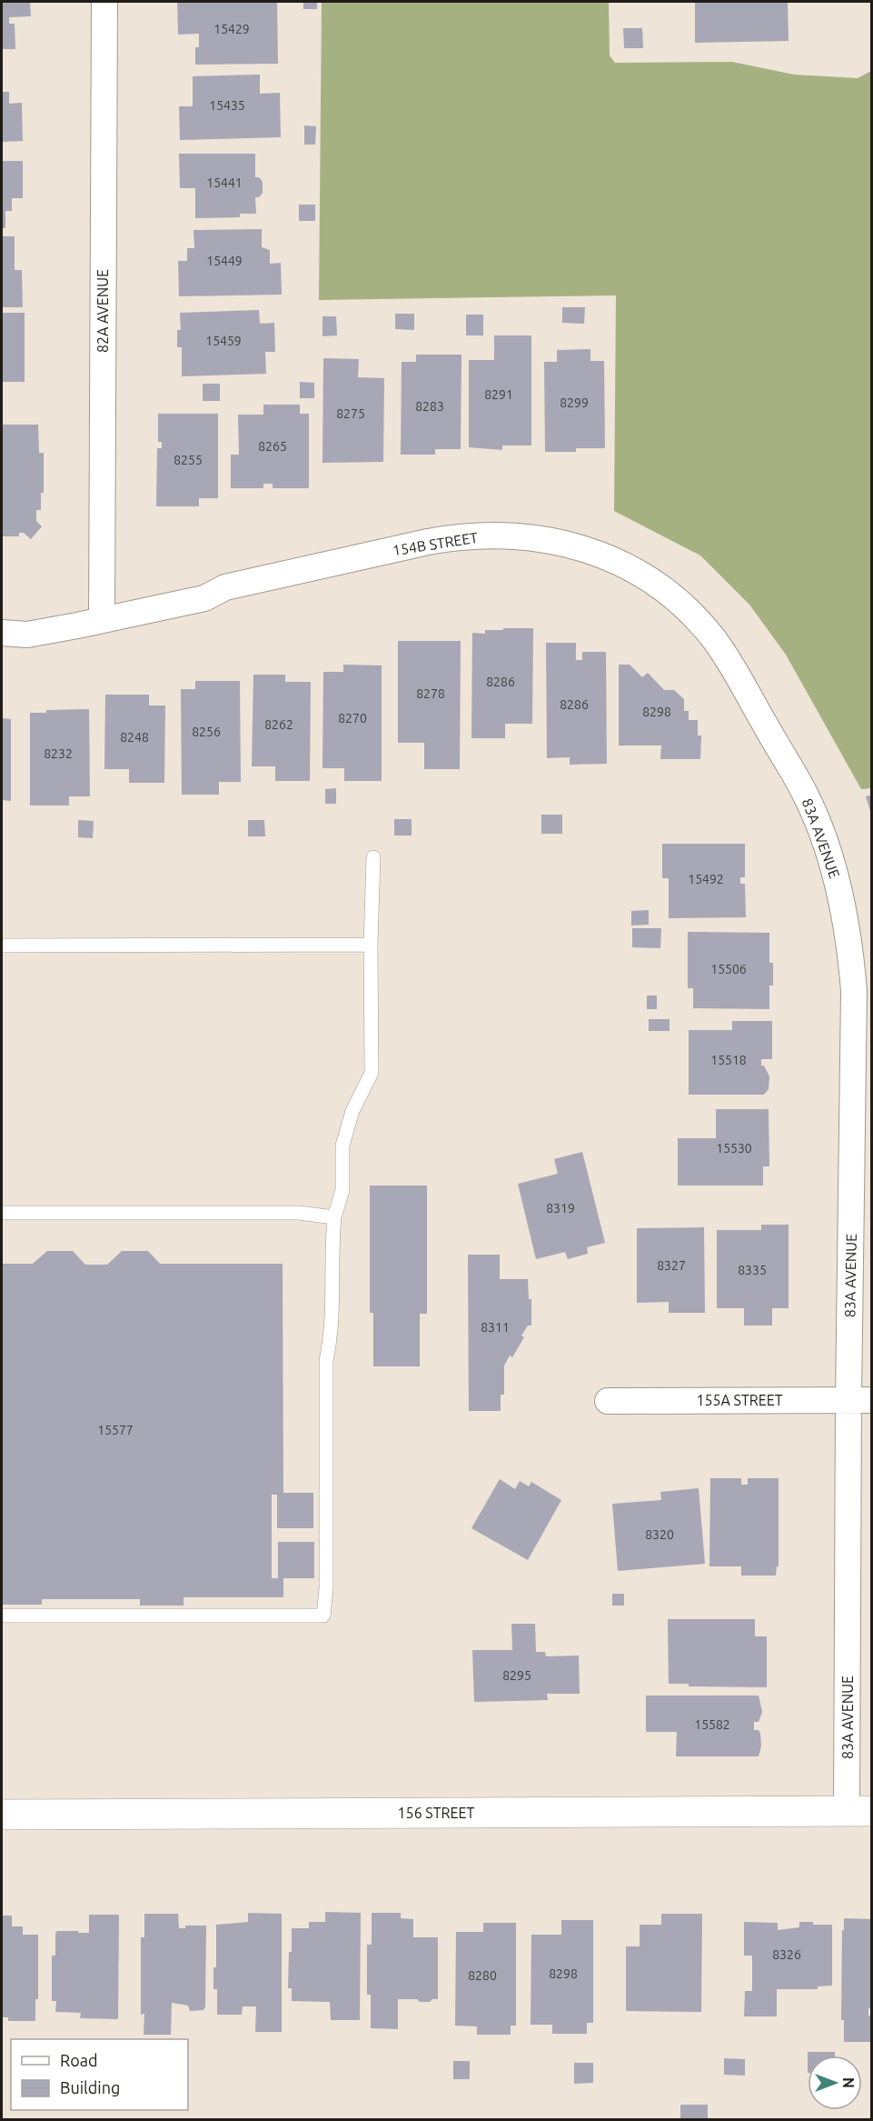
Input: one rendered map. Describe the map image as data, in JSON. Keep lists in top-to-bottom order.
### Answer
{
  "streets": {
    "street": [
      "82A AVENUE",
      "154B STREET",
      "83A AVENUE",
      "155A STREET",
      "156 STREET"
    ]
  },
  "crossings": [
    ["82A AVENUE", "154B STREET"],
    ["154B STREET", "83A AVENUE"],
    ["83A AVENUE", "155A STREET"],
    ["83A AVENUE", "156 STREET"]
  ],
  "house_numbers": [
    "15429",
    "15435",
    "15441",
    "15449",
    "15459",
    "8291",
    "8299",
    "8283",
    "8275",
    "8265",
    "8255",
    "8286",
    "8278",
    "8286",
    "8298",
    "8270",
    "8262",
    "8256",
    "8248",
    "8232",
    "15492",
    "15506",
    "15518",
    "15530",
    "8319",
    "8327",
    "8335",
    "8311",
    "15577",
    "8320",
    "8295",
    "15582",
    "8326",
    "8298",
    "8280"
  ],
  "legend": ["Road", "Building"],
  "north": "right"
}
